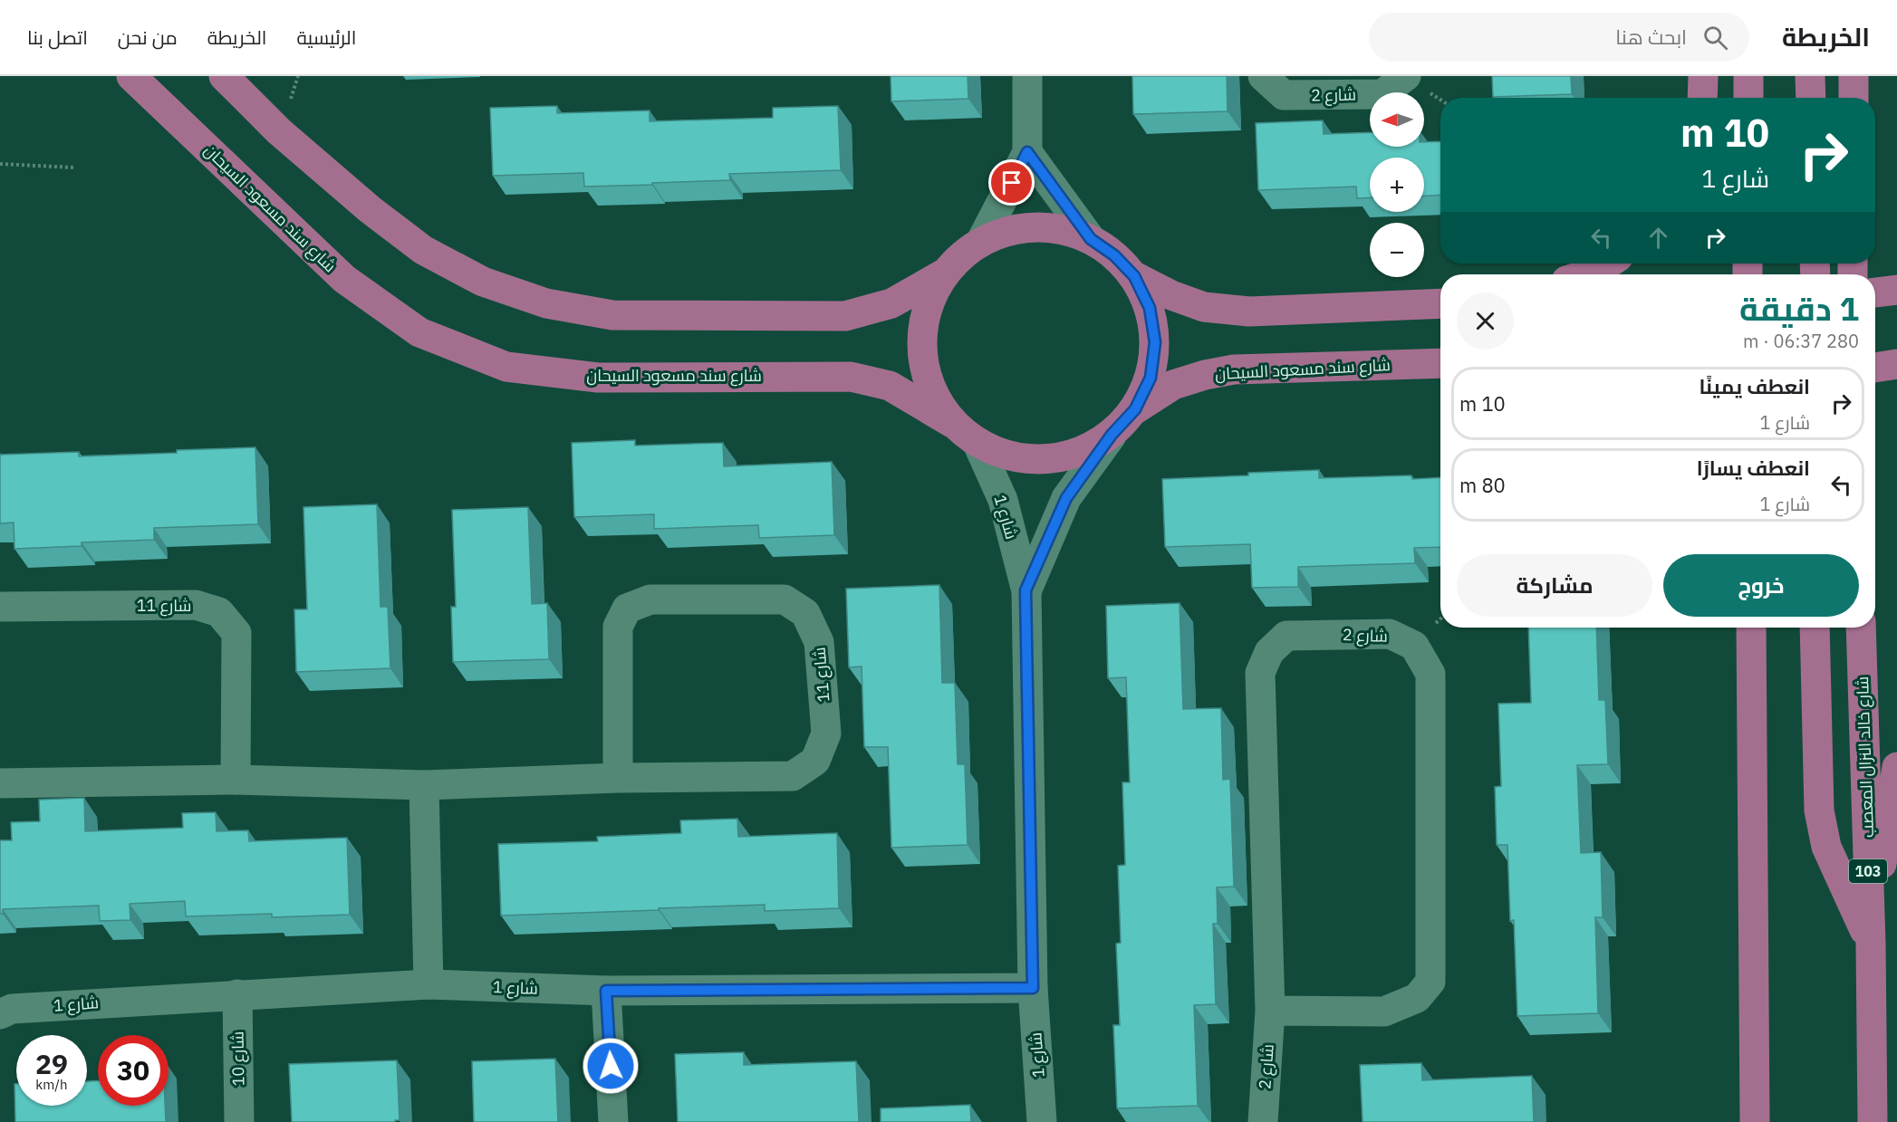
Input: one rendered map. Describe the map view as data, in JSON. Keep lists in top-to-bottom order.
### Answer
{
  "streets": {
    "main road": ["شارع سند مسعود السيحان", "شارع خالد النزال المعصب", "103"],
    "street": [
      "شارع 2",
      "شارع 1",
      "شارع 11",
      "شارع 10"
    ]
  },
  "crossings": [
    ["شارع 1", "شارع 10"]
  ],
  "north": "left",
  "page": {
    "header": "الخريطة",
    "search": "ابحث هنا",
    "nav": [
      "الرئيسية",
      "الخريطة",
      "من نحن",
      "اتصل بنا"
    ],
    "map_buttons": ["+", "−"],
    "turn": ["10 m", "شارع 1"],
    "heading": ["1 دقيقة", "280 m · 06:37"],
    "list": [
      {
        "name": "انعطف يمينًا",
        "note": "شارع 1",
        "value": "10 m"
      },
      {
        "name": "انعطف يسارًا",
        "note": "شارع 1",
        "value": "80 m"
      }
    ],
    "buttons": ["خروج", "مشاركة"],
    "speed": "29 km/h",
    "limit": "30"
  }
}
